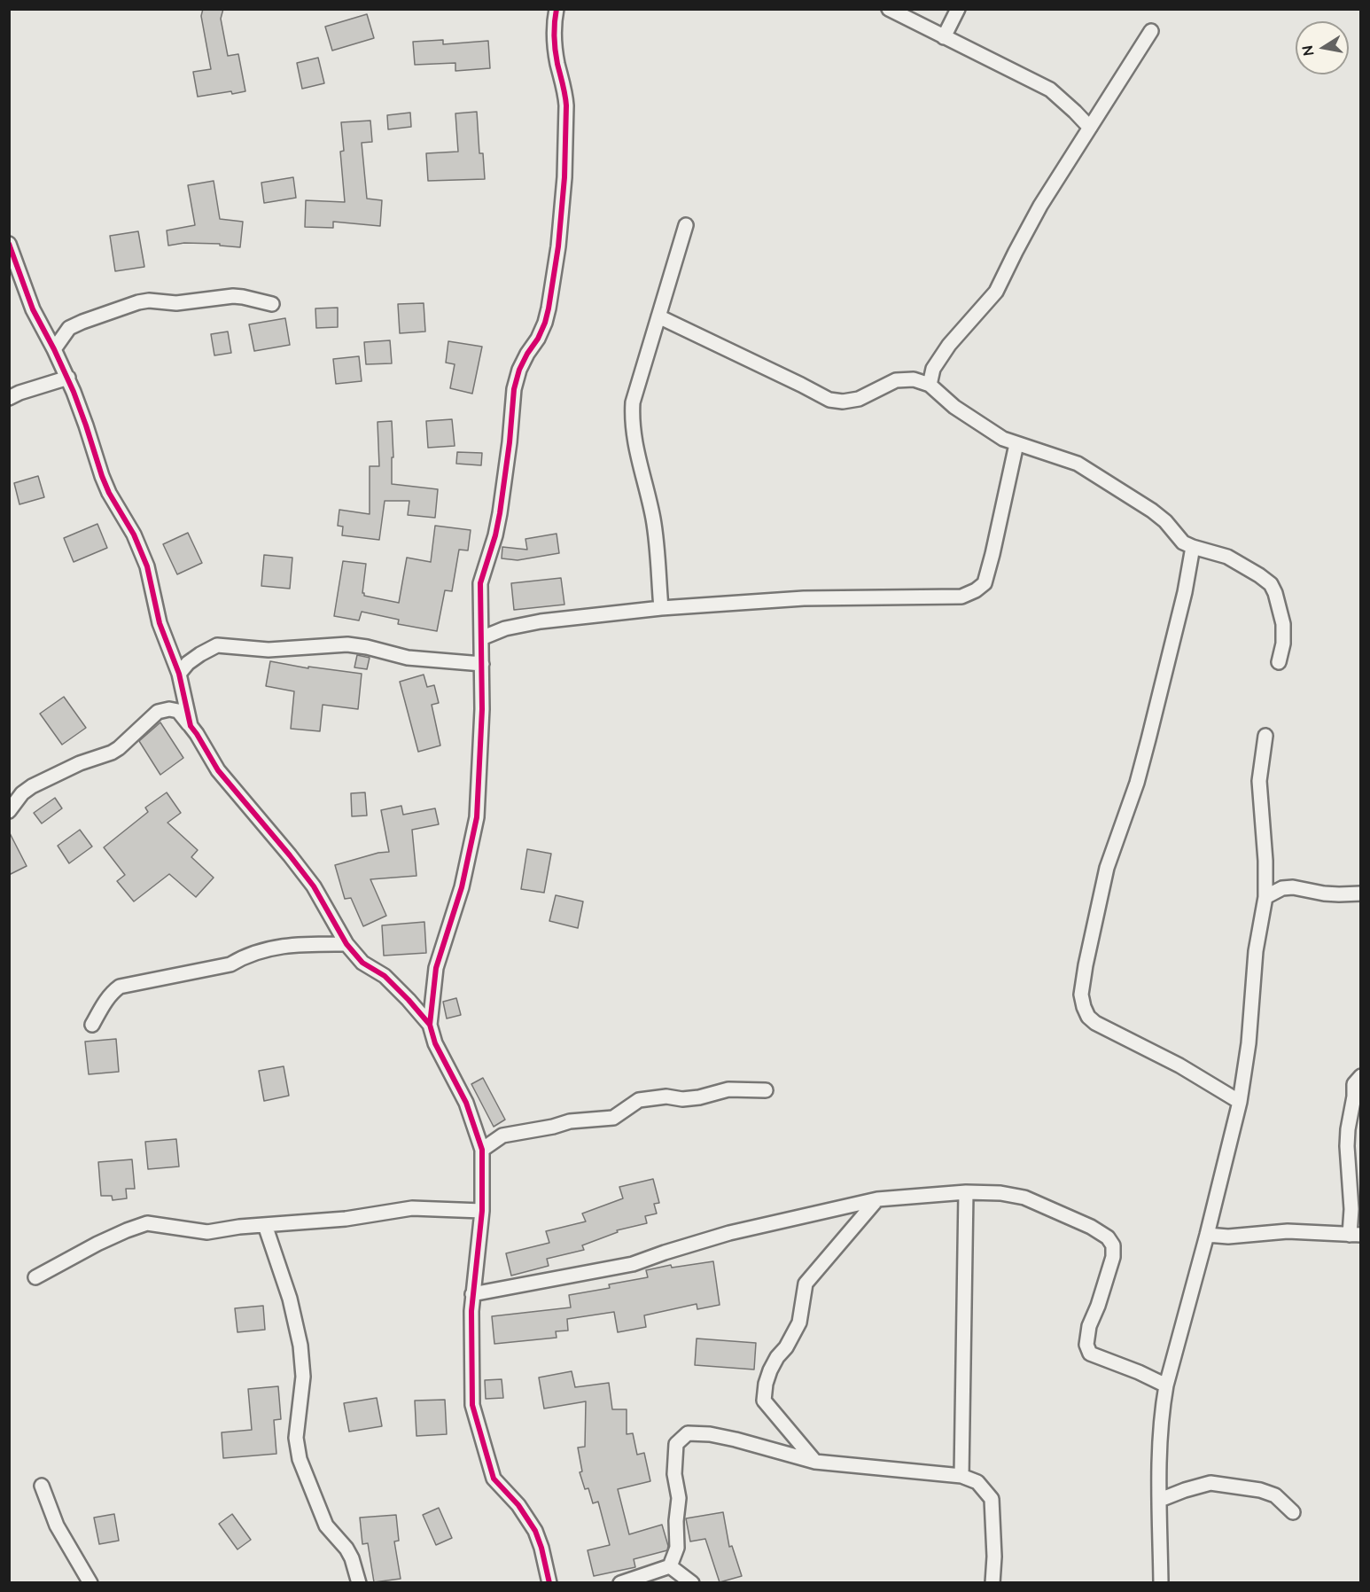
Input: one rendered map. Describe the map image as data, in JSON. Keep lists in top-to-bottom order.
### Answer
{
  "north": "left"
}
